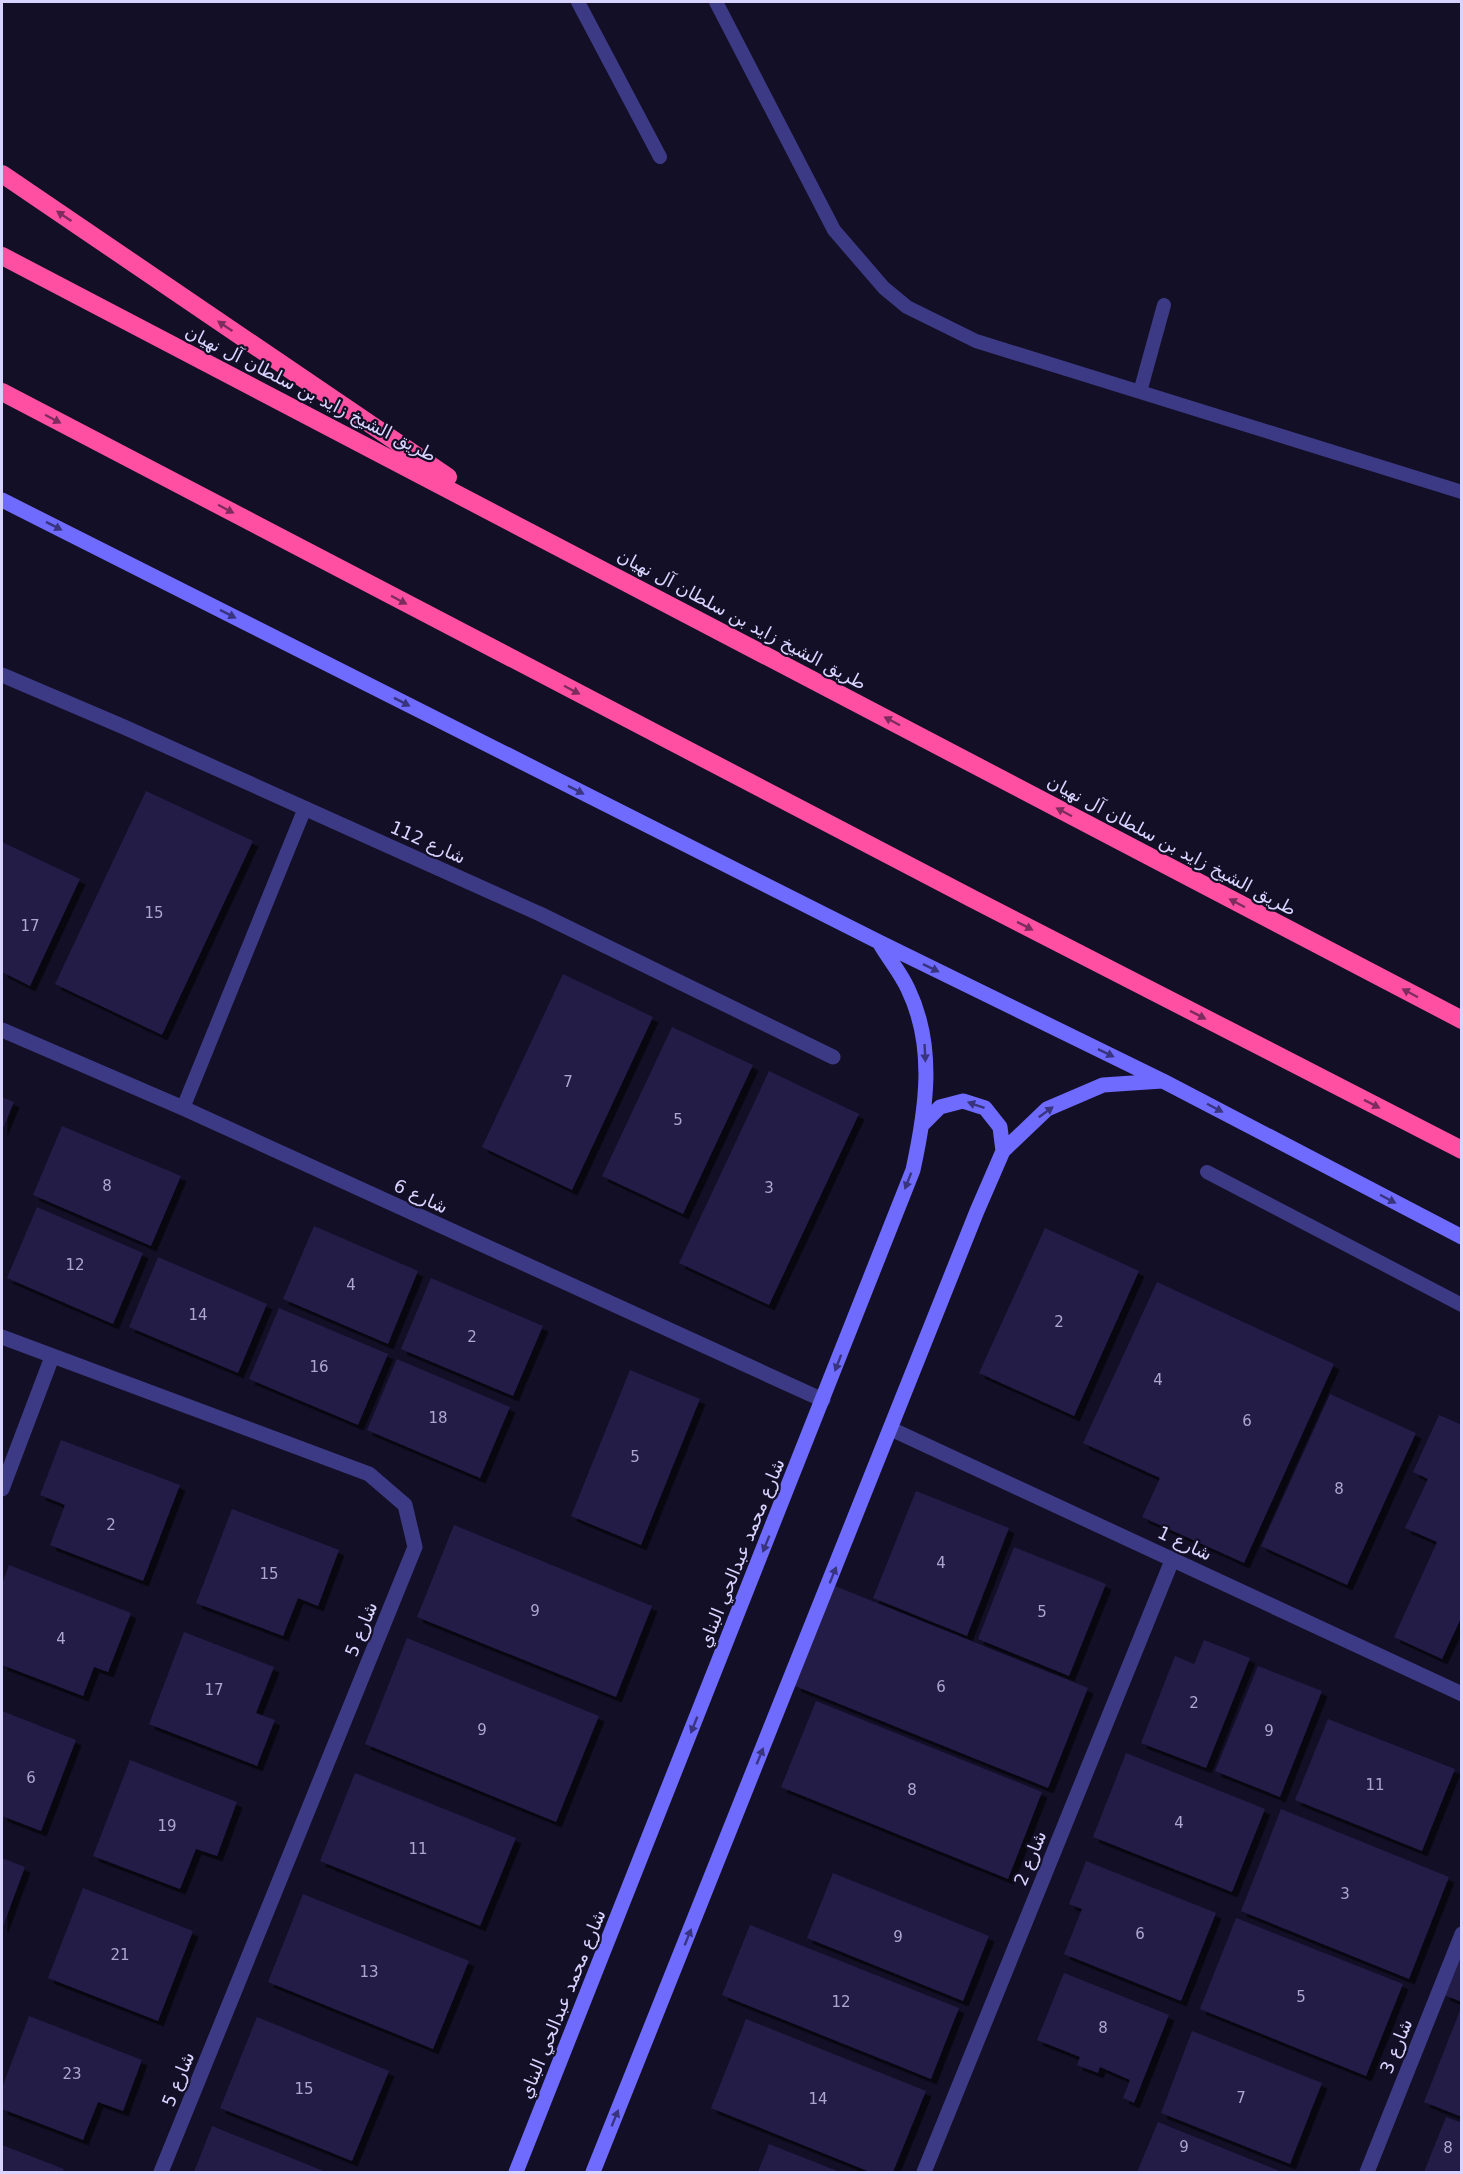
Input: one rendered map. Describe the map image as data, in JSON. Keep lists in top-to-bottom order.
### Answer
{
  "streets": {
    "highway": ["طريق الشيخ زايد بن سلطان آل نهيان"],
    "street": [
      "شارع 112",
      "شارع 6",
      "شارع 1",
      "شارع محمد عبدالحي البناي",
      "شارع 5",
      "شارع 2",
      "شارع 3"
    ]
  },
  "crossings": [
    ["شارع 6", "شارع محمد عبدالحي البناي"],
    ["شارع 1", "شارع 2"]
  ],
  "house_numbers": [
    "15",
    "17",
    "7",
    "5",
    "8",
    "3",
    "12",
    "4",
    "14",
    "2",
    "2",
    "16",
    "4",
    "18",
    "6",
    "5",
    "8",
    "2",
    "4",
    "15",
    "9",
    "5",
    "4",
    "6",
    "17",
    "2",
    "9",
    "9",
    "6",
    "11",
    "8",
    "4",
    "19",
    "11",
    "3",
    "6",
    "9",
    "21",
    "13",
    "5",
    "12",
    "8",
    "23",
    "15",
    "7",
    "14",
    "9",
    "8"
  ]
}
